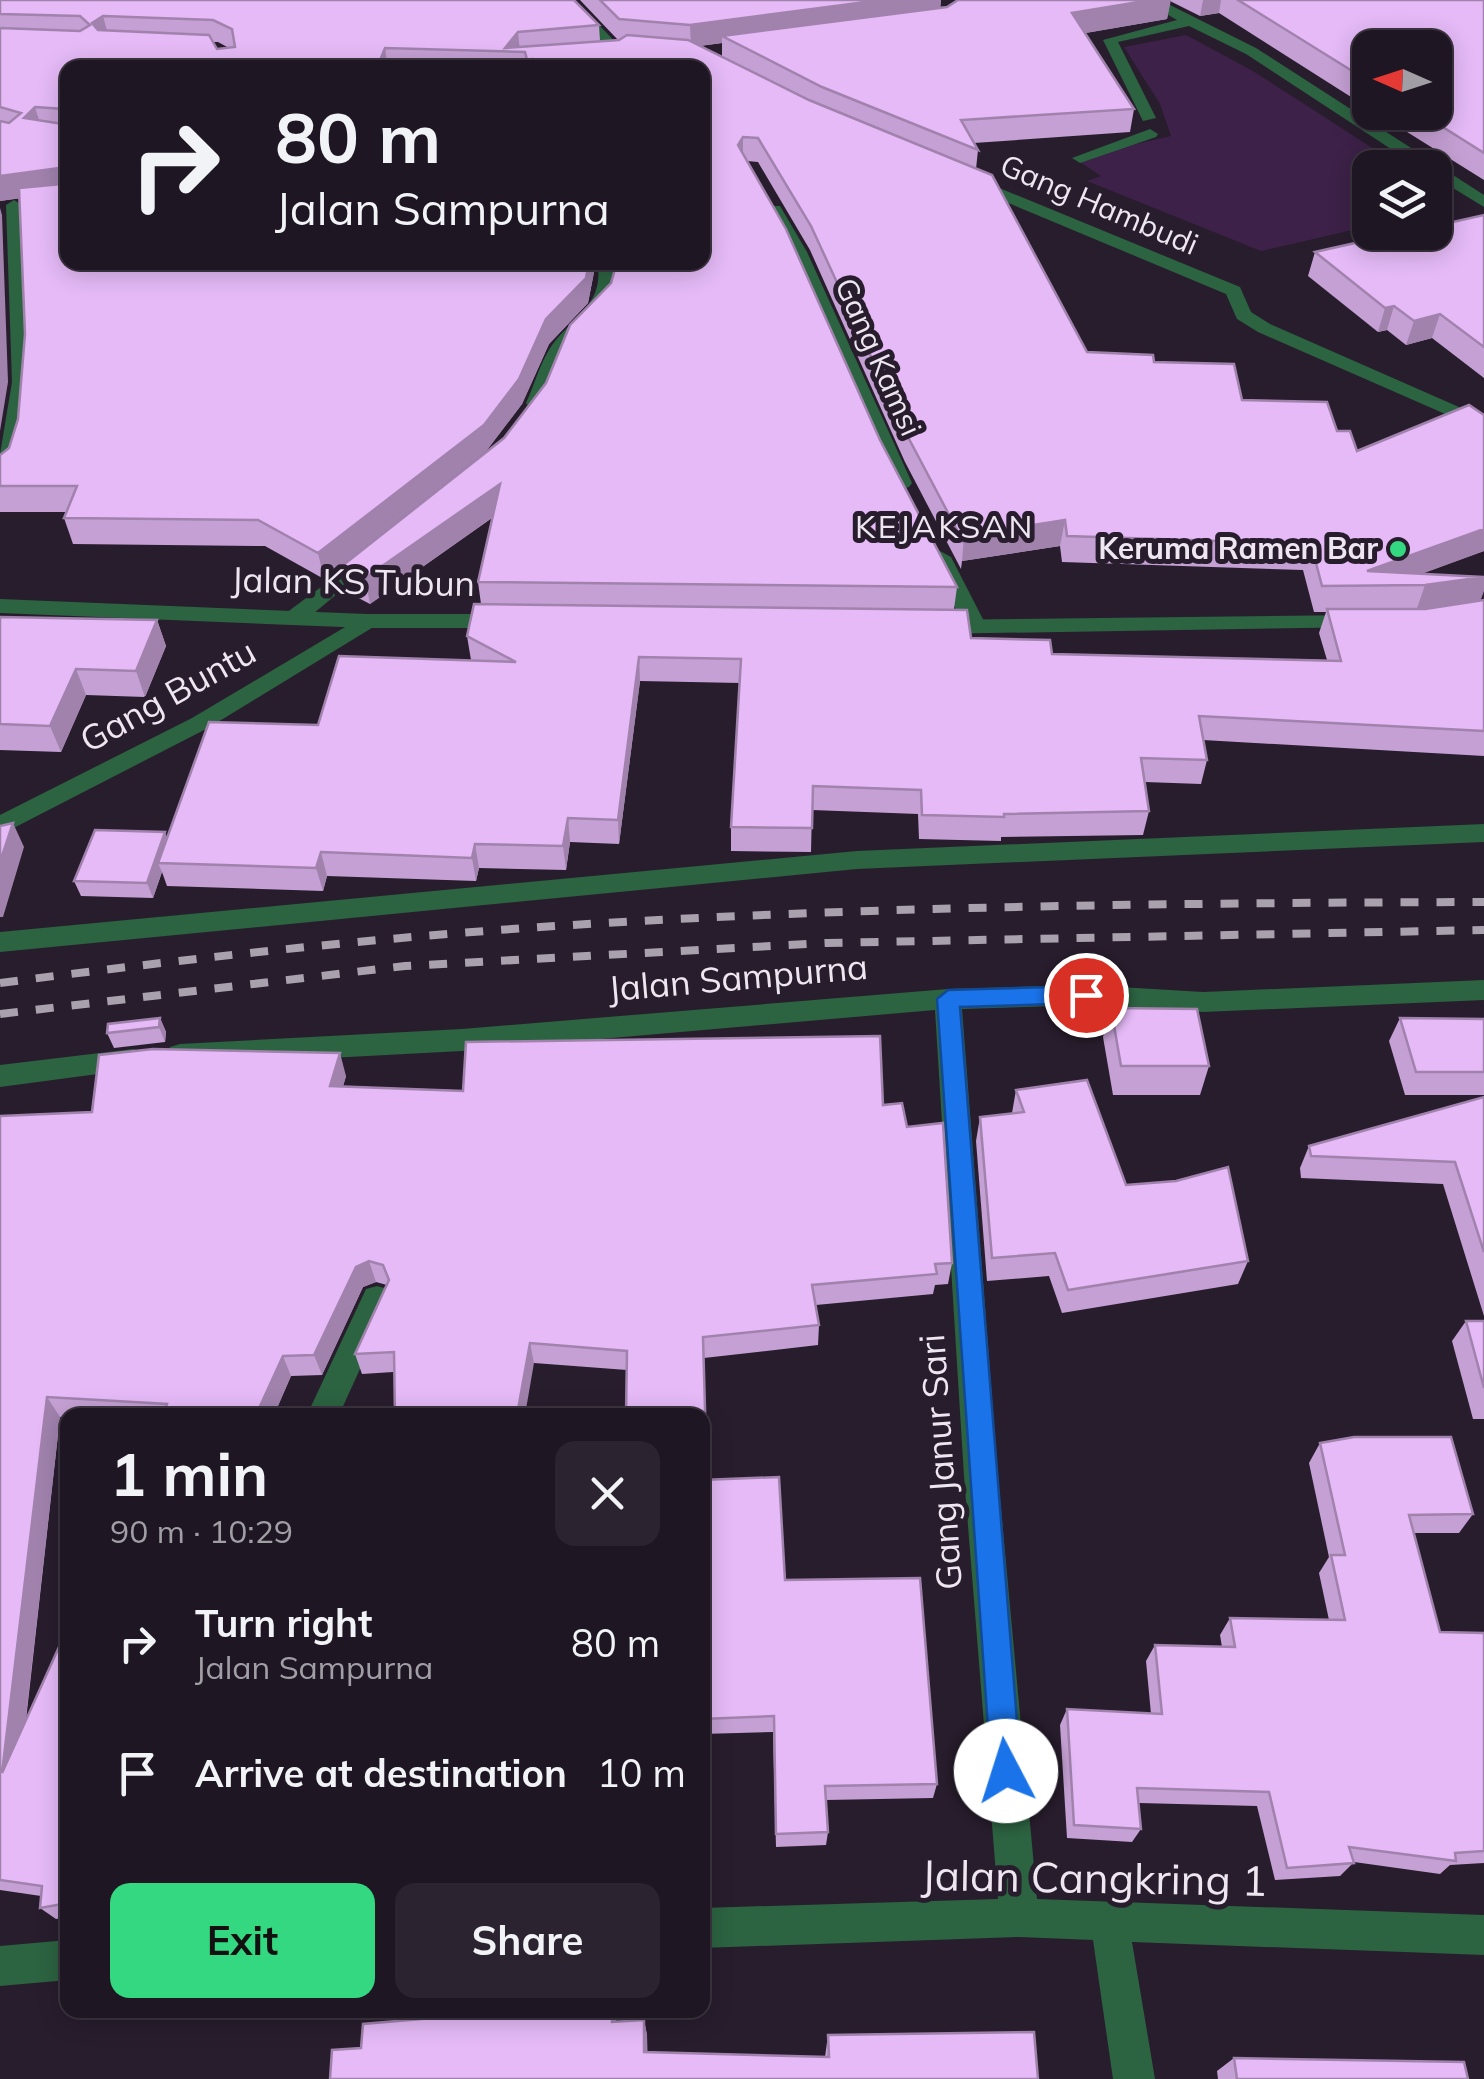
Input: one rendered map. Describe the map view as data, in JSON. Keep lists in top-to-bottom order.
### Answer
{
  "streets": {
    "street": [
      "Gang Hambudi",
      "Gang Kamsi",
      "Jalan KS Tubun",
      "Gang Buntu",
      "Jalan Sampurna",
      "Gang Janur Sari",
      "Jalan Cangkring 1"
    ]
  },
  "crossings": [
    ["Jalan KS Tubun", "Gang Buntu"],
    ["Jalan Sampurna", "Gang Janur Sari"],
    ["Gang Janur Sari", "Jalan Cangkring 1"]
  ],
  "districts": ["KEJAKSAN"],
  "places": ["Keruma Ramen Bar"],
  "north": "left",
  "page": {
    "turn": ["80 m", "Jalan Sampurna"],
    "heading": ["1 min", "90 m · 10:29"],
    "list": [
      {
        "name": "Turn right",
        "note": "Jalan Sampurna",
        "value": "80 m"
      },
      {
        "name": "Arrive at destination",
        "value": "10 m"
      }
    ],
    "buttons": ["Exit", "Share"]
  }
}
